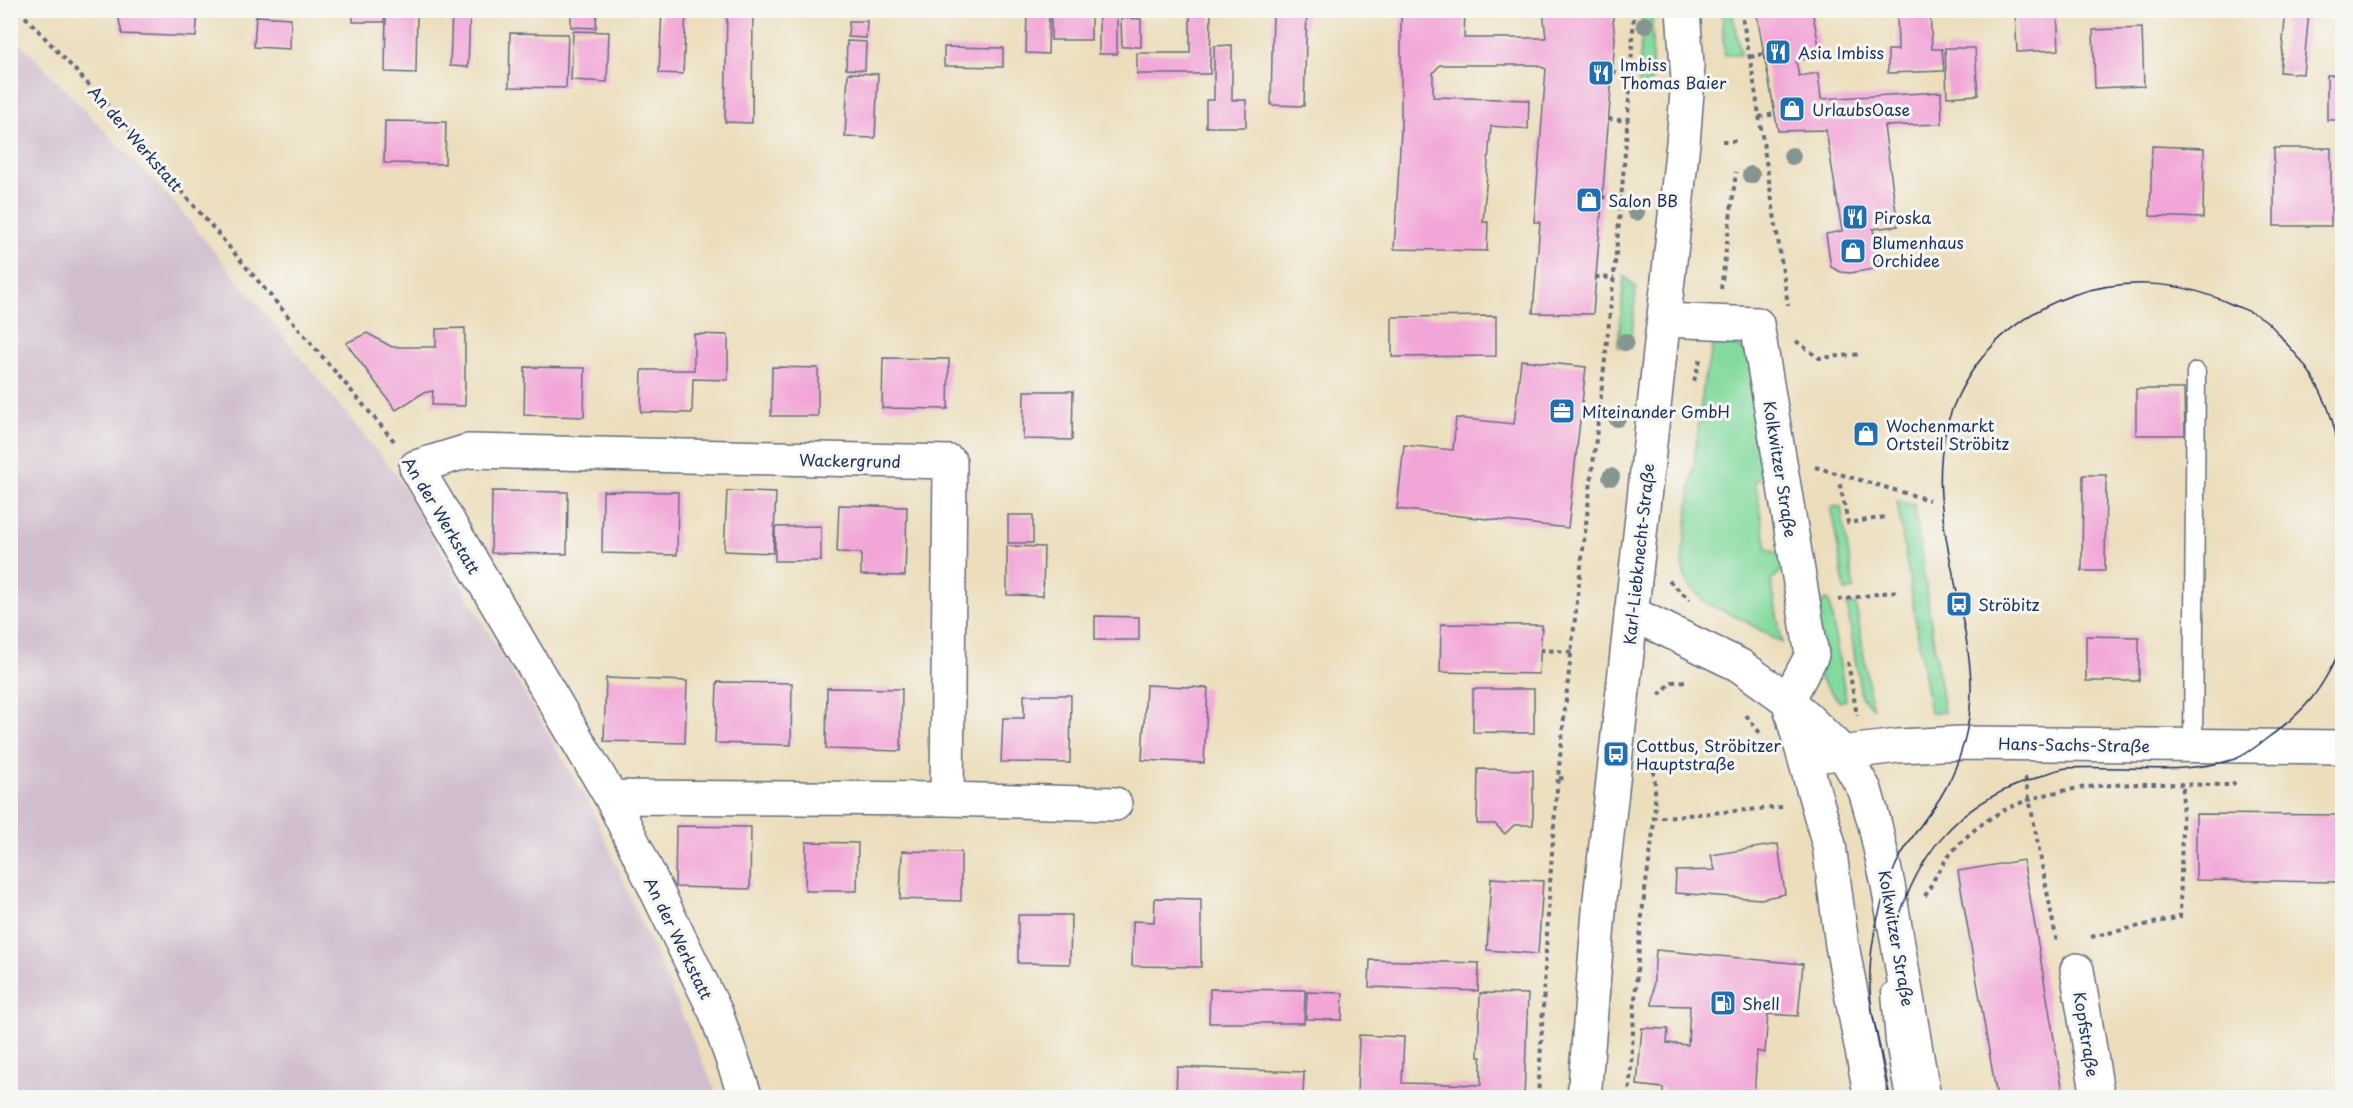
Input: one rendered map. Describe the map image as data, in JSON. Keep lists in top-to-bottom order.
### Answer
{
  "streets": {
    "street": [
      "An der Werkstatt",
      "Wackergrund",
      "Kolkwitzer Straße",
      "Karl-Liebknecht-Straße",
      "Hans-Sachs-Straße",
      "Kopfstraße"
    ]
  },
  "crossings": [
    ["An der Werkstatt", "Wackergrund"],
    ["Kolkwitzer Straße", "Karl-Liebknecht-Straße"],
    ["Kolkwitzer Straße", "Hans-Sachs-Straße"]
  ],
  "places": {
    "restaurant": ["Asia Imbiss", "Imbiss Thomas Baier", "Piroska"],
    "shop": [
      "UrlaubsOase",
      "Salon BB",
      "Blumenhaus Orchidee",
      "Wochenmarkt Ortsteil Ströbitz"
    ],
    "office": ["Miteinander GmbH"],
    "bus stop": ["Ströbitz", "Cottbus, Ströbitzer Hauptstraße"],
    "fuel station": ["Shell"]
  }
}
